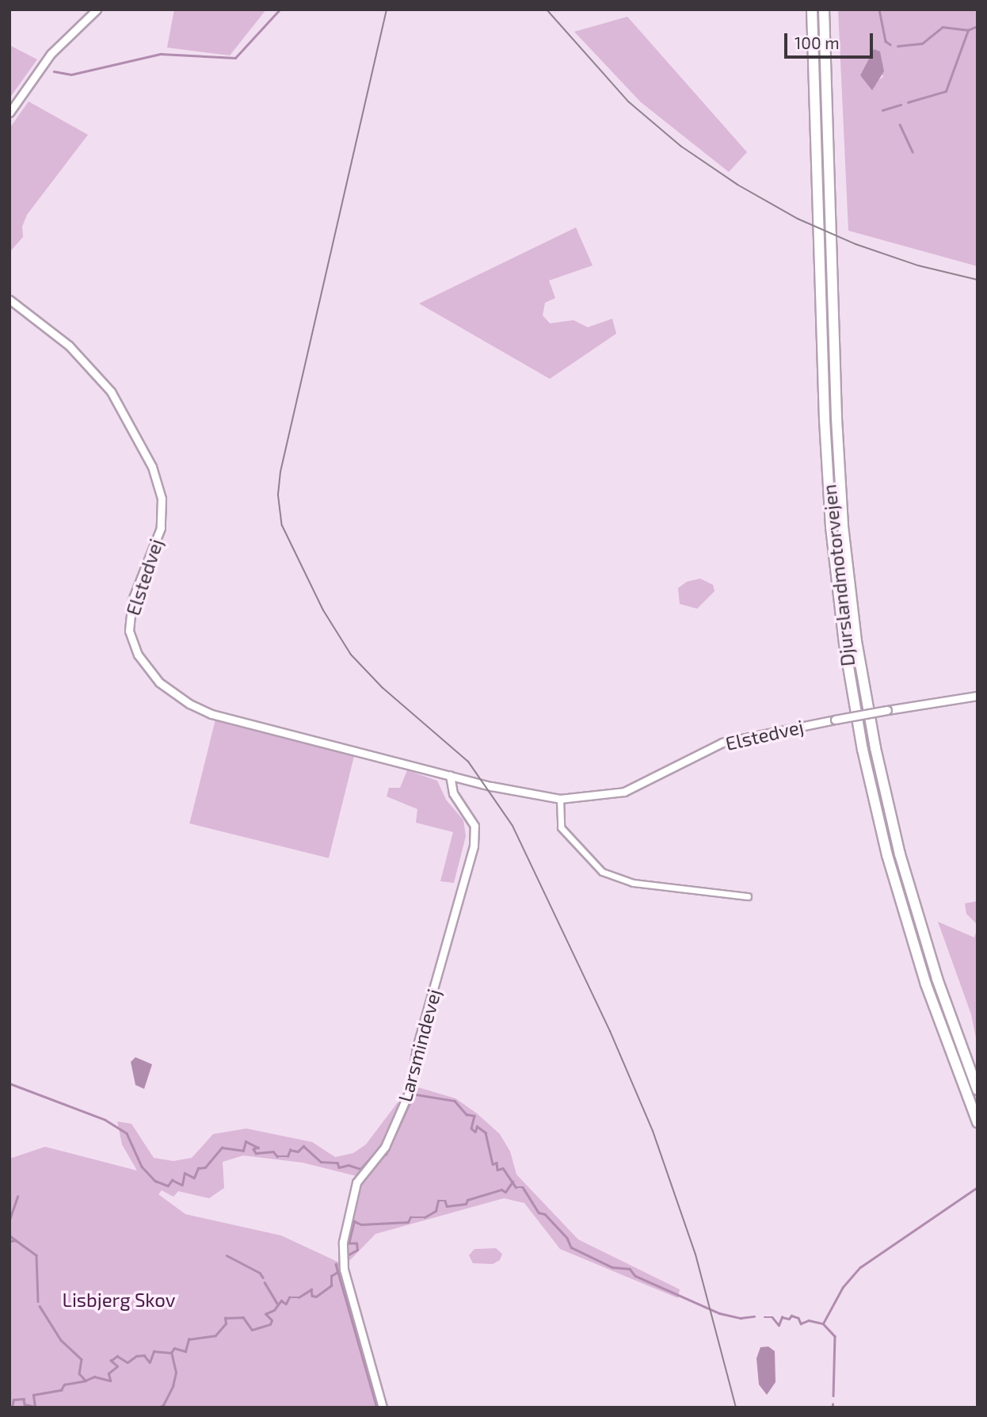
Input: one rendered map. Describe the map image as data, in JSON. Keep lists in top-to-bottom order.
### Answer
{
  "streets": {
    "highway": ["Djurslandmotorvejen"],
    "street": ["Elstedvej", "Larsmindevej"]
  },
  "crossings": [
    ["Elstedvej", "Larsmindevej"]
  ],
  "parks": ["Lisbjerg Skov"],
  "scale_bar": "100 m"
}
